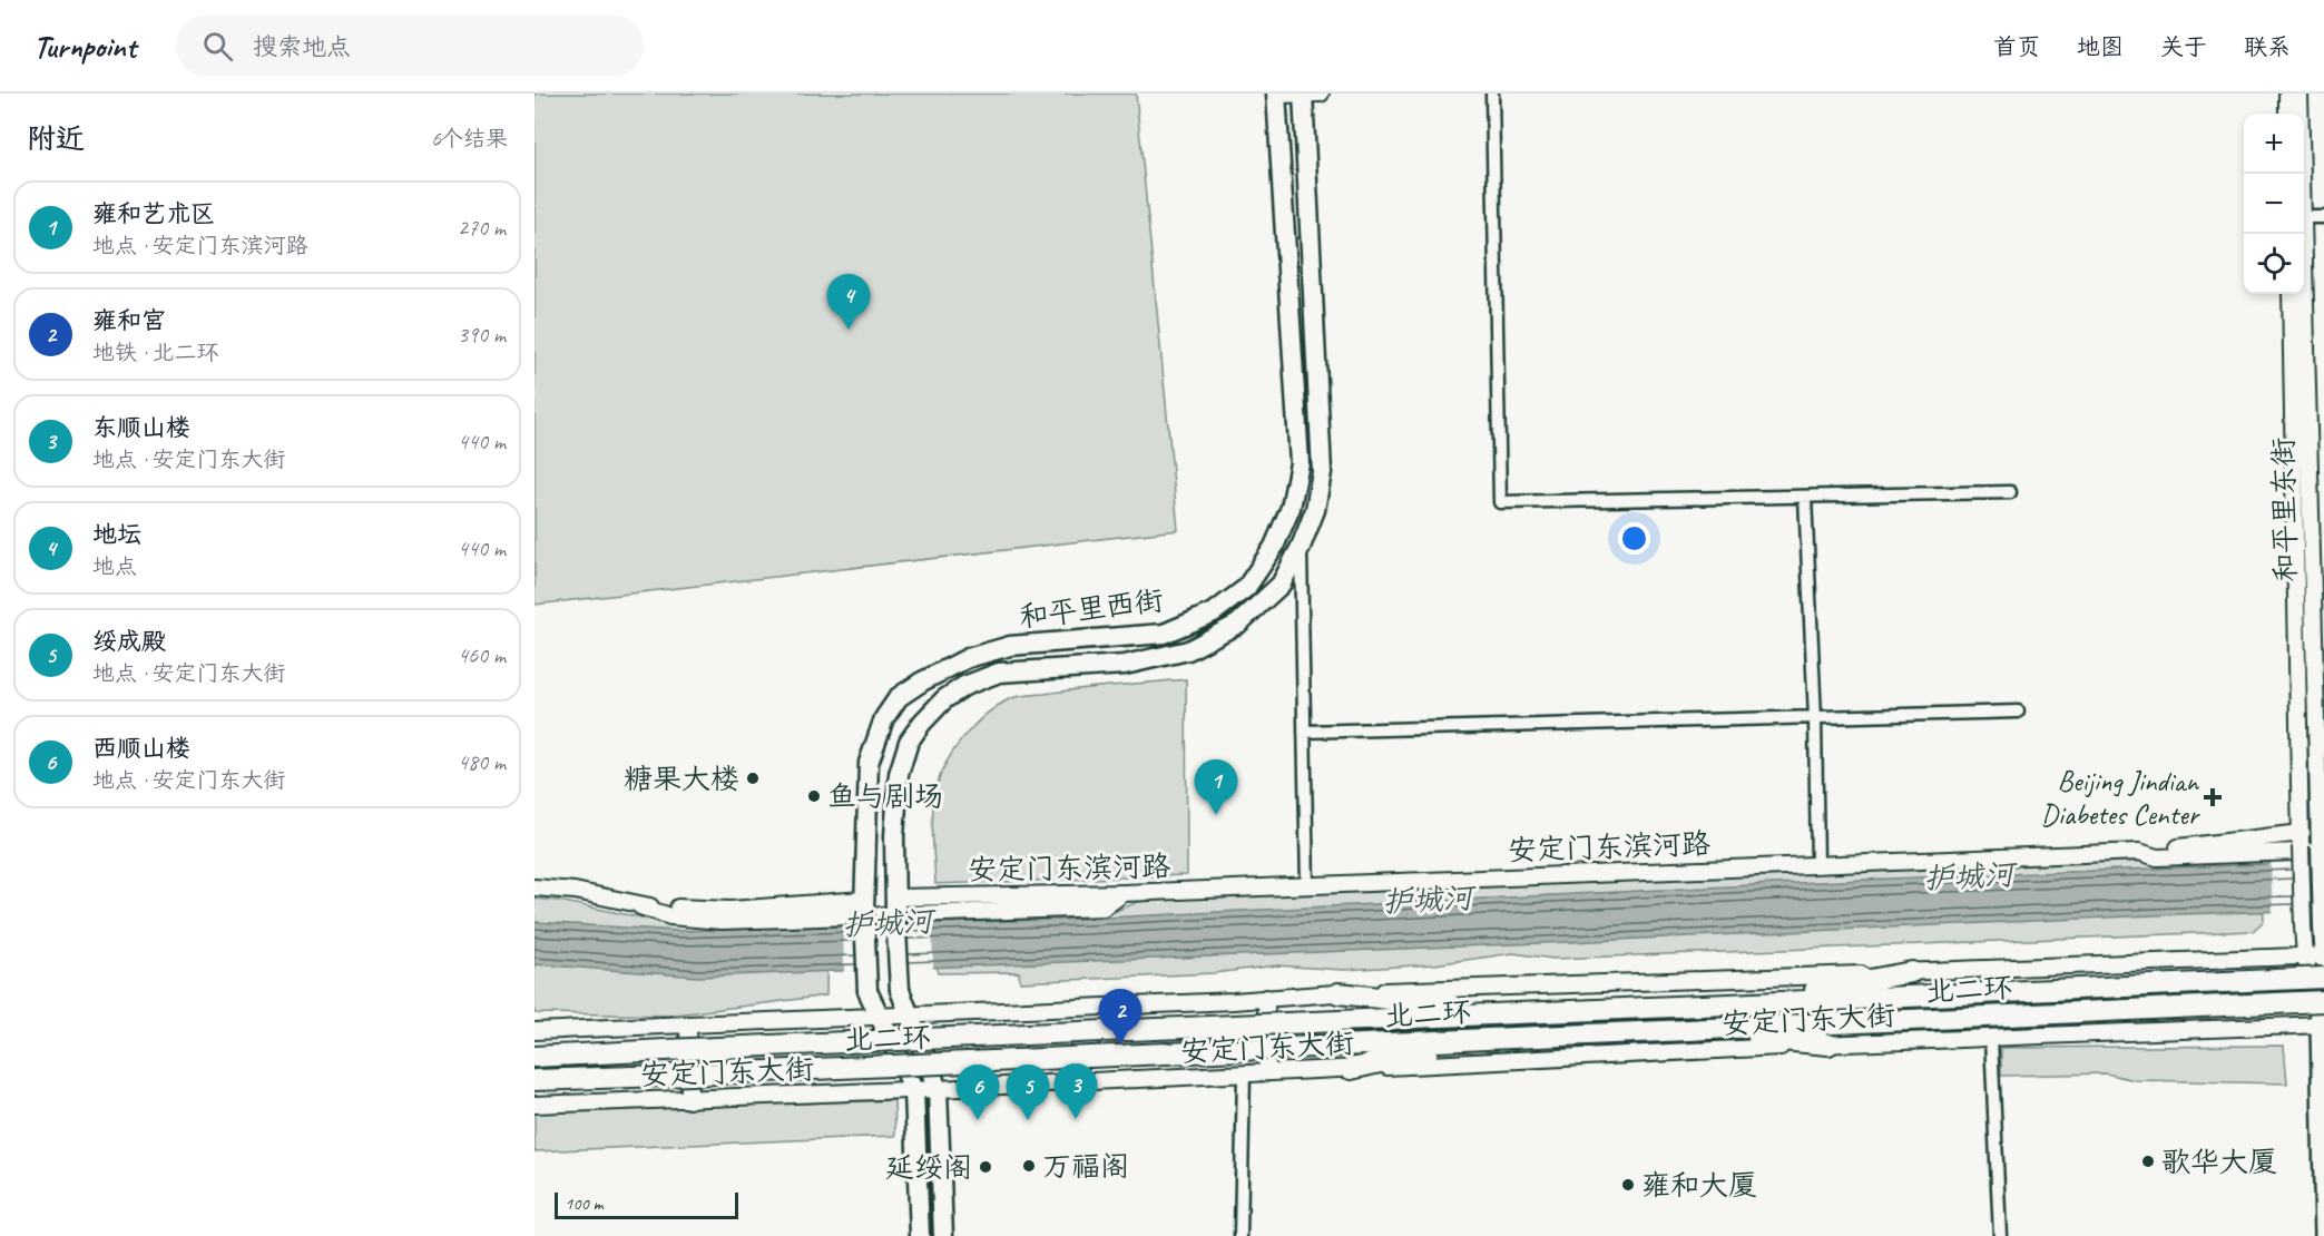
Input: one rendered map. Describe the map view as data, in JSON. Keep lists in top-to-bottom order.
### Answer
{
  "streets": {
    "highway": ["北二环"],
    "main road": ["和平里西街"],
    "street": ["和平里东街", "安定门东滨河路", "安定门东大街"]
  },
  "crossings": [
    ["和平里东街", "安定门东滨河路"],
    ["和平里东街", "安定门东大街"],
    ["和平里西街", "安定门东滨河路"],
    ["和平里西街", "安定门东大街"]
  ],
  "water": ["护城河"],
  "places": {
    "other": [
      "糖果大楼",
      "鱼与剧场",
      "歌华大厦",
      "万福阁",
      "延绥阁",
      "雍和大厦"
    ],
    "health": ["Beijing Jindian Diabetes Center"]
  },
  "scale_bar": "100 m",
  "page": {
    "header": "Turnpoint",
    "search": "搜索地点",
    "nav": [
      "首页",
      "地图",
      "关于",
      "联系"
    ],
    "heading": ["附近", "6个结果"],
    "map_buttons": ["+", "−"],
    "list": [
      {
        "mark": "1",
        "name": "雍和艺术区",
        "note": "地点 · 安定门东滨河路",
        "value": "270 m"
      },
      {
        "mark": "2",
        "name": "雍和宫",
        "note": "地铁 · 北二环",
        "value": "390 m"
      },
      {
        "mark": "3",
        "name": "东顺山楼",
        "note": "地点 · 安定门东大街",
        "value": "440 m"
      },
      {
        "mark": "4",
        "name": "地坛",
        "note": "地点",
        "value": "440 m"
      },
      {
        "mark": "5",
        "name": "绥成殿",
        "note": "地点 · 安定门东大街",
        "value": "460 m"
      },
      {
        "mark": "6",
        "name": "西顺山楼",
        "note": "地点 · 安定门东大街",
        "value": "480 m"
      }
    ],
    "pins": [
      "4",
      "1",
      "2",
      "3",
      "5",
      "6"
    ],
    "scale": "100 m"
  }
}
